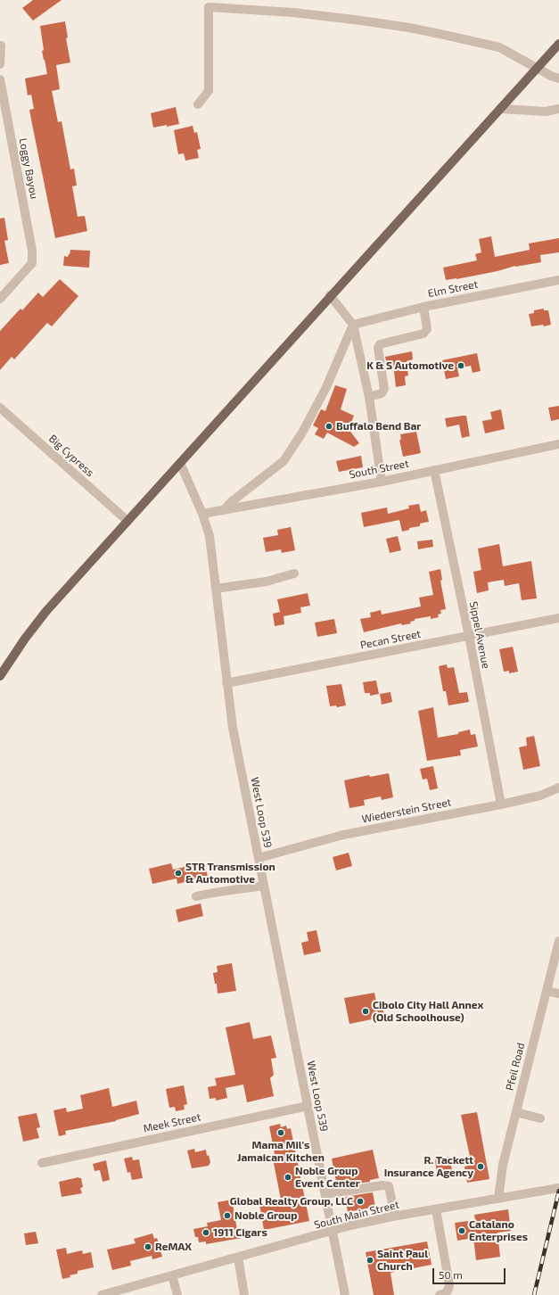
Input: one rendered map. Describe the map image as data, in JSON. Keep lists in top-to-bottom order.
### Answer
{
  "streets": {
    "street": [
      "Loggy Bayou",
      "Elm Street",
      "Big Cypress",
      "South Street",
      "Sippel Avenue",
      "Pecan Street",
      "Wiederstein Street",
      "West Loop 539",
      "Pfeil Road",
      "Meek Street",
      "South Main Street"
    ]
  },
  "crossings": [
    ["South Street", "Sippel Avenue"],
    ["South Street", "West Loop 539"],
    ["Sippel Avenue", "Pecan Street"],
    ["Sippel Avenue", "Wiederstein Street"],
    ["Pecan Street", "West Loop 539"],
    ["Wiederstein Street", "West Loop 539"],
    ["West Loop 539", "Meek Street"],
    ["West Loop 539", "South Main Street"],
    ["Pfeil Road", "South Main Street"]
  ],
  "places": [
    "K & S Automotive",
    "Buffalo Bend Bar",
    "STR Transmission & Automotive",
    "Cibolo City Hall Annex (Old Schoolhouse)",
    "Mama Mil's Jamaican Kitchen",
    "R. Tackett Insurance Agency",
    "Noble Group Event Center",
    "Global Realty Group, LLC",
    "Noble Group",
    "Catalano Enterprises",
    "1911 Cigars",
    "ReMAX",
    "Saint Paul Church"
  ],
  "scale_bar": "50 m"
}
